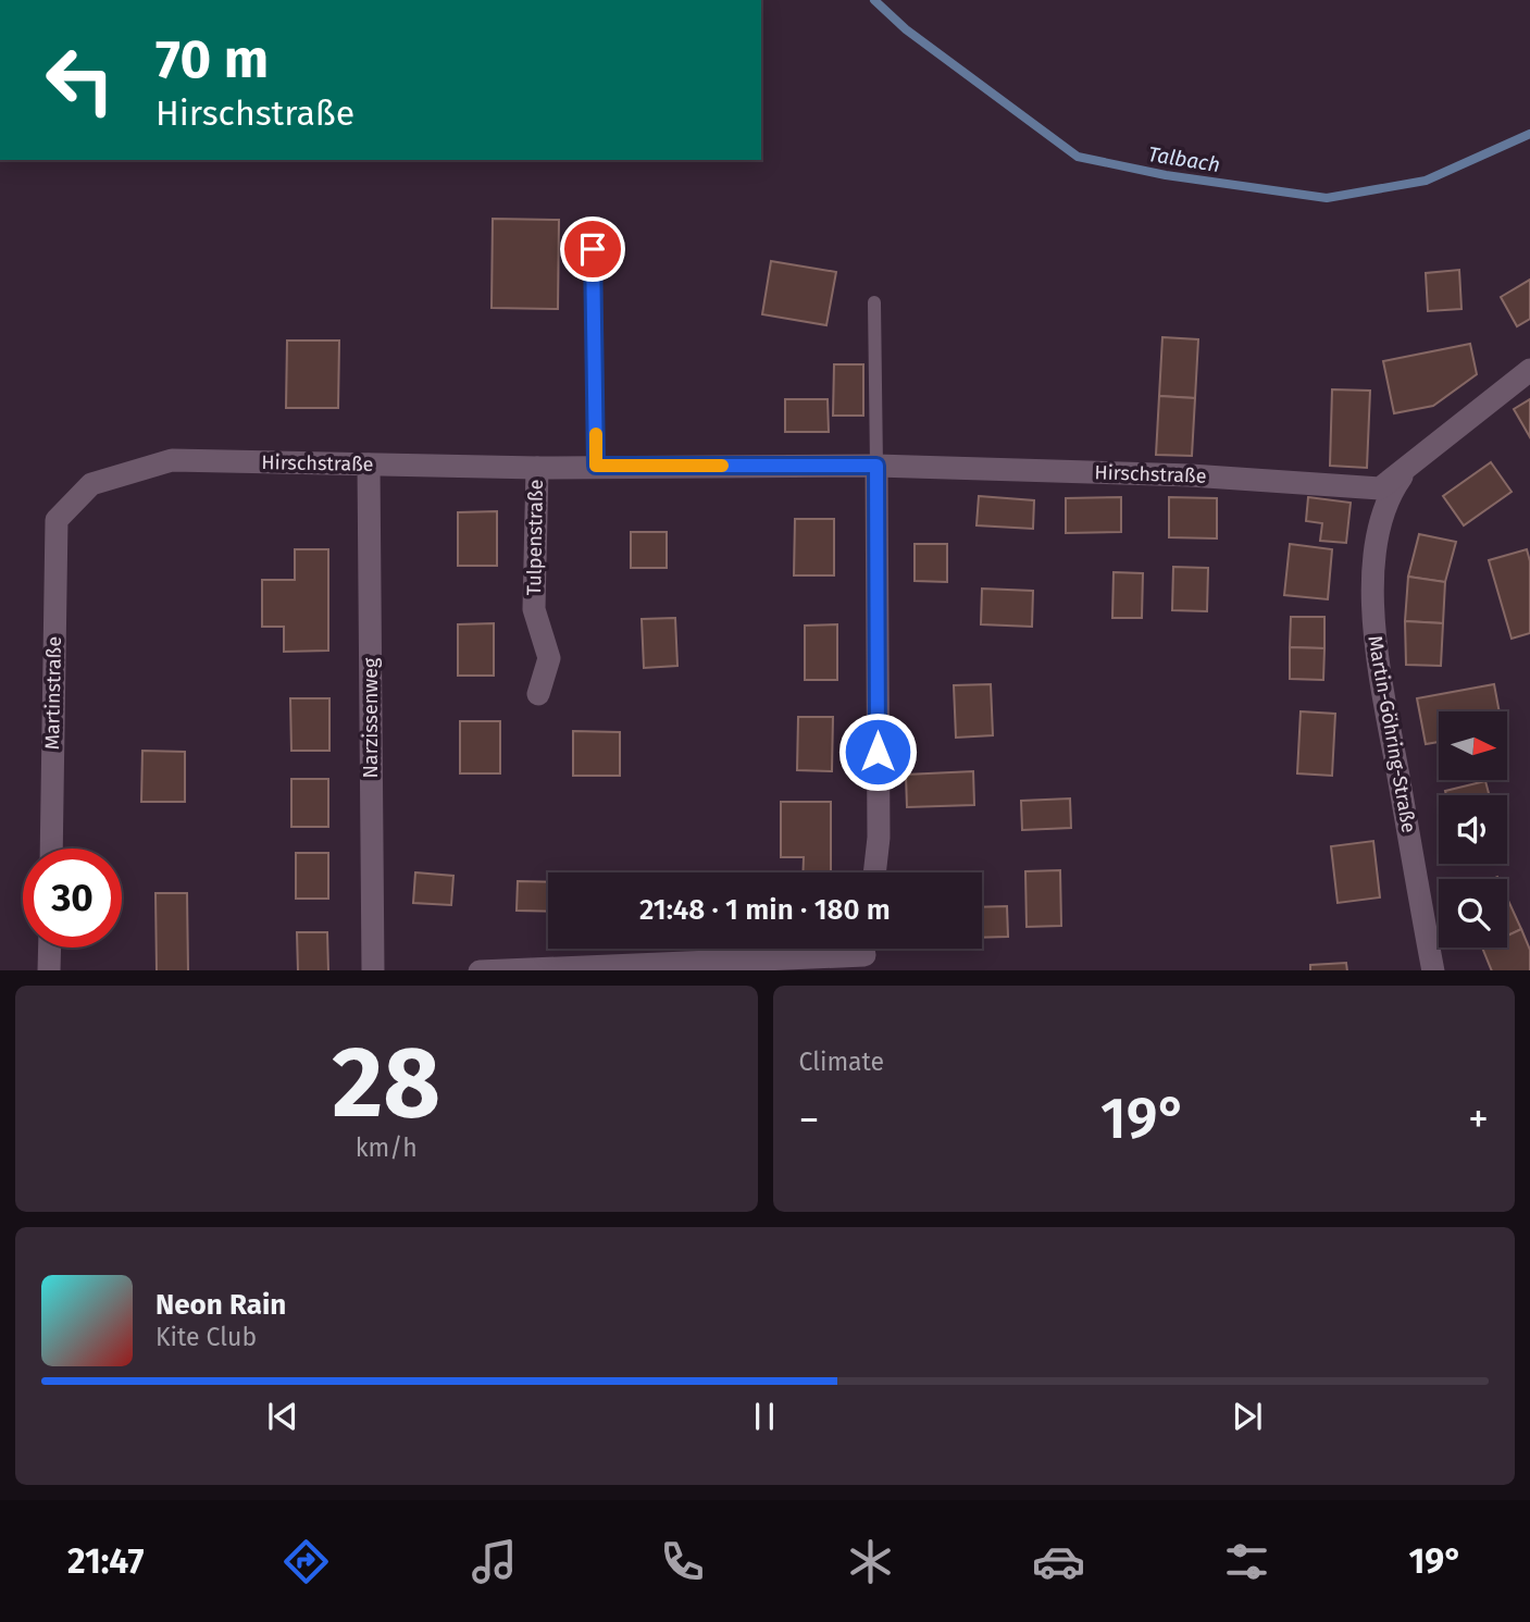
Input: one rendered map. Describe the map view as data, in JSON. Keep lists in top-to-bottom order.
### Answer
{
  "streets": {
    "street": [
      "Hirschstraße",
      "Tulpenstraße",
      "Martinstraße",
      "Narzissenweg",
      "Martin-Göhring-Straße"
    ]
  },
  "crossings": [
    ["Hirschstraße", "Tulpenstraße"],
    ["Hirschstraße", "Martinstraße"],
    ["Hirschstraße", "Narzissenweg"],
    ["Hirschstraße", "Martin-Göhring-Straße"]
  ],
  "water": ["Talbach"],
  "north": "right",
  "page": {
    "turn": ["70 m", "Hirschstraße"],
    "limit": "30",
    "trip": "21:48 · 1 min · 180 m",
    "tile": [
      ["28", "km/h"],
      "Climate"
    ],
    "heat": ["−", "19°", "+"],
    "song": ["Neon Rain", "Kite Club"],
    "tabs": ["21:47", "19°"]
  }
}
